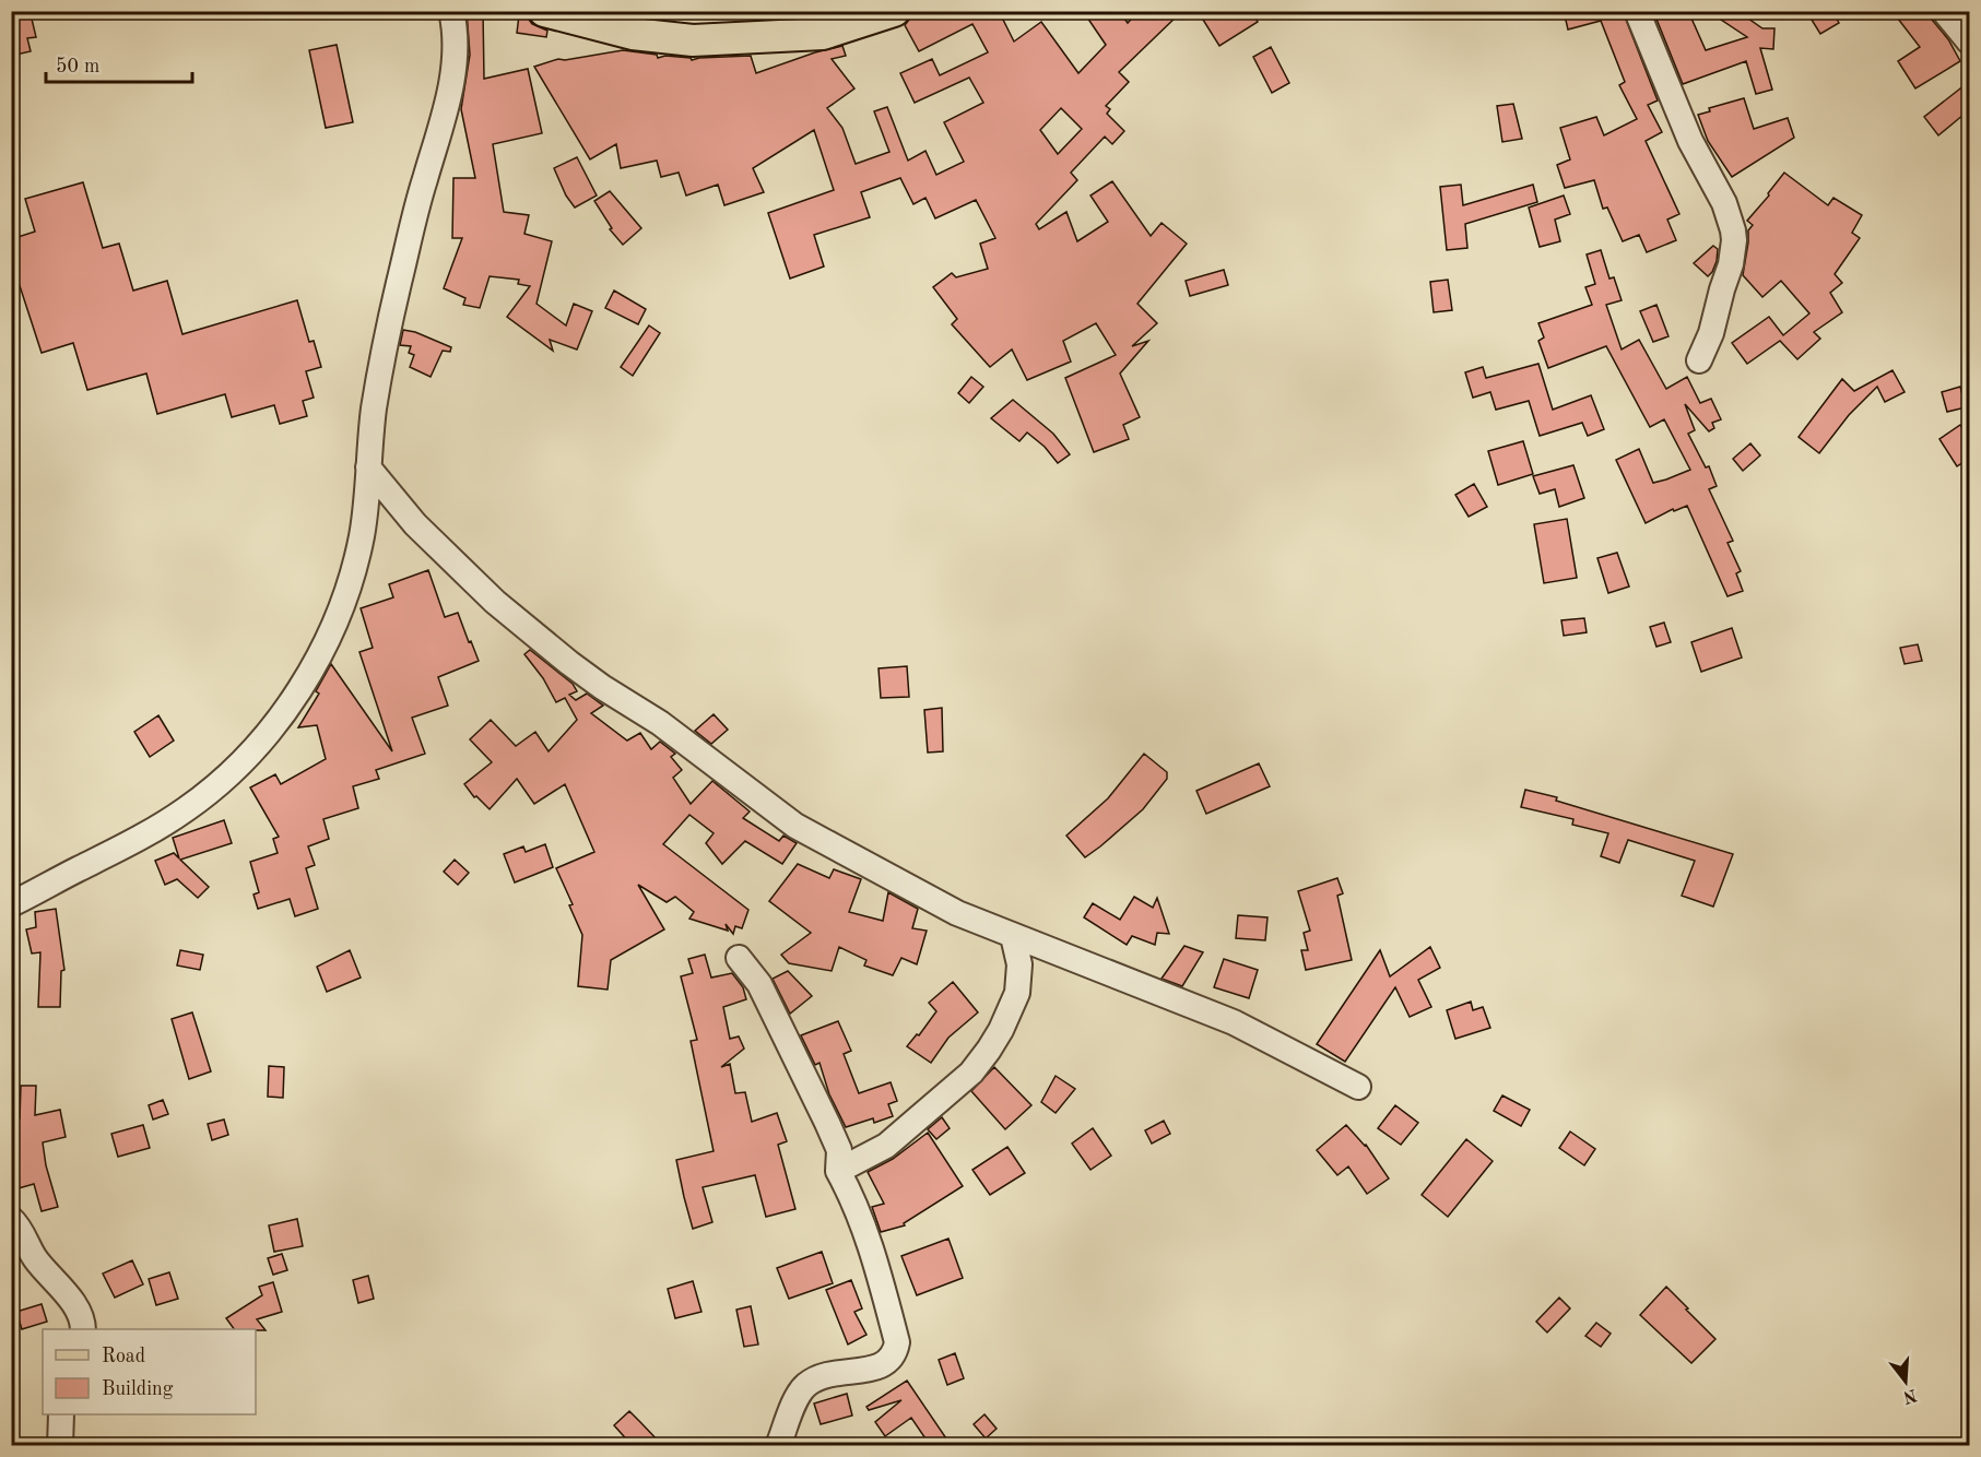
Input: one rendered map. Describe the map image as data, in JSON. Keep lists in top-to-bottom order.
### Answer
{
  "legend": ["Road", "Building"],
  "scale_bar": "50 m",
  "north": "bottom"
}
